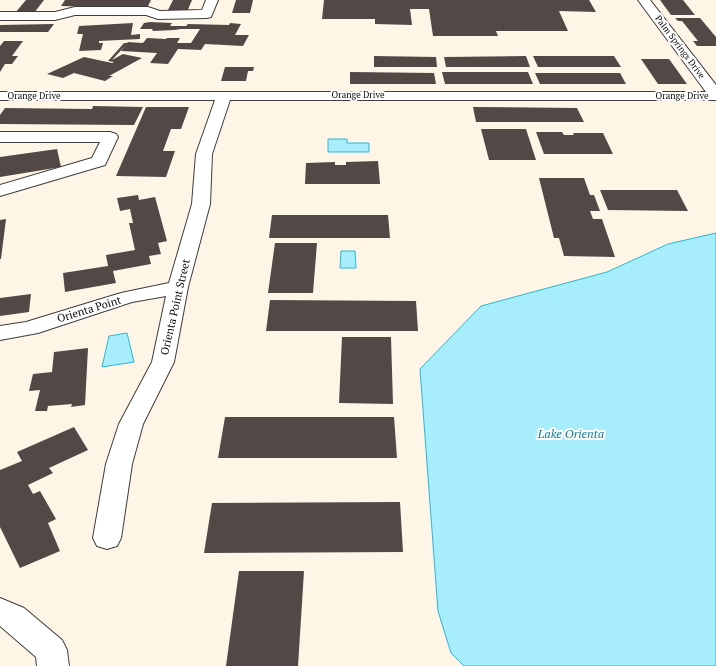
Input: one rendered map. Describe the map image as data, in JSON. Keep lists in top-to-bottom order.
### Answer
{
  "streets": {
    "street": [
      "Palm Springs Drive",
      "Orange Drive",
      "Orienta Point Street",
      "Orienta Point"
    ]
  },
  "crossings": [
    ["Palm Springs Drive", "Orange Drive"],
    ["Orange Drive", "Orienta Point Street"],
    ["Orienta Point Street", "Orienta Point"]
  ],
  "water": ["Lake Orienta"]
}
